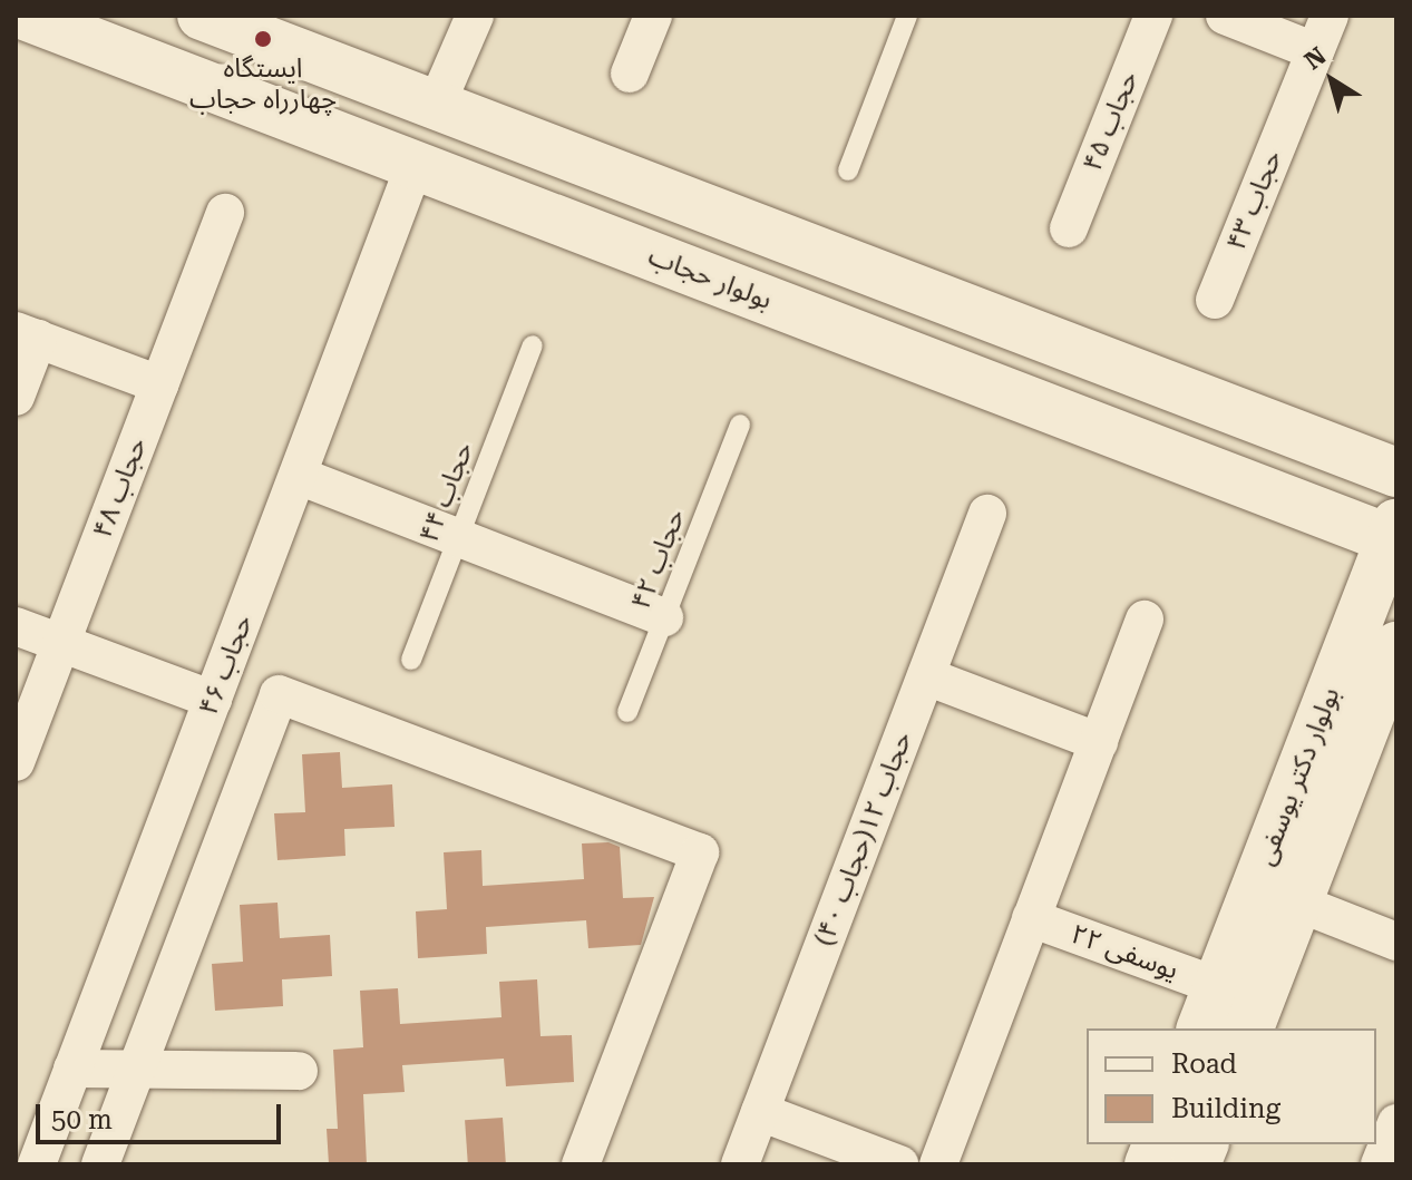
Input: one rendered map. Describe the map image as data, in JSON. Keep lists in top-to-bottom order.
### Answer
{
  "streets": {
    "main road": ["بولوار حجاب", "بولوار دکتر یوسفی"],
    "street": [
      "حجاب ۴۵",
      "حجاب ۴۳",
      "حجاب ۴۸",
      "حجاب ۴۶",
      "حجاب ۱۲(حجاب ۴۰)",
      "یوسفی ۲۲"
    ],
    "lane": ["حجاب ۴۴", "حجاب ۴۲"]
  },
  "crossings": [
    ["بولوار حجاب", "حجاب ۴۶"],
    ["بولوار حجاب", "بولوار دکتر یوسفی"],
    ["بولوار دکتر یوسفی", "یوسفی ۲۲"]
  ],
  "places": ["ایستگاه چهارراه حجاب"],
  "legend": ["Road", "Building"],
  "scale_bar": "50 m",
  "north": "top left"
}
